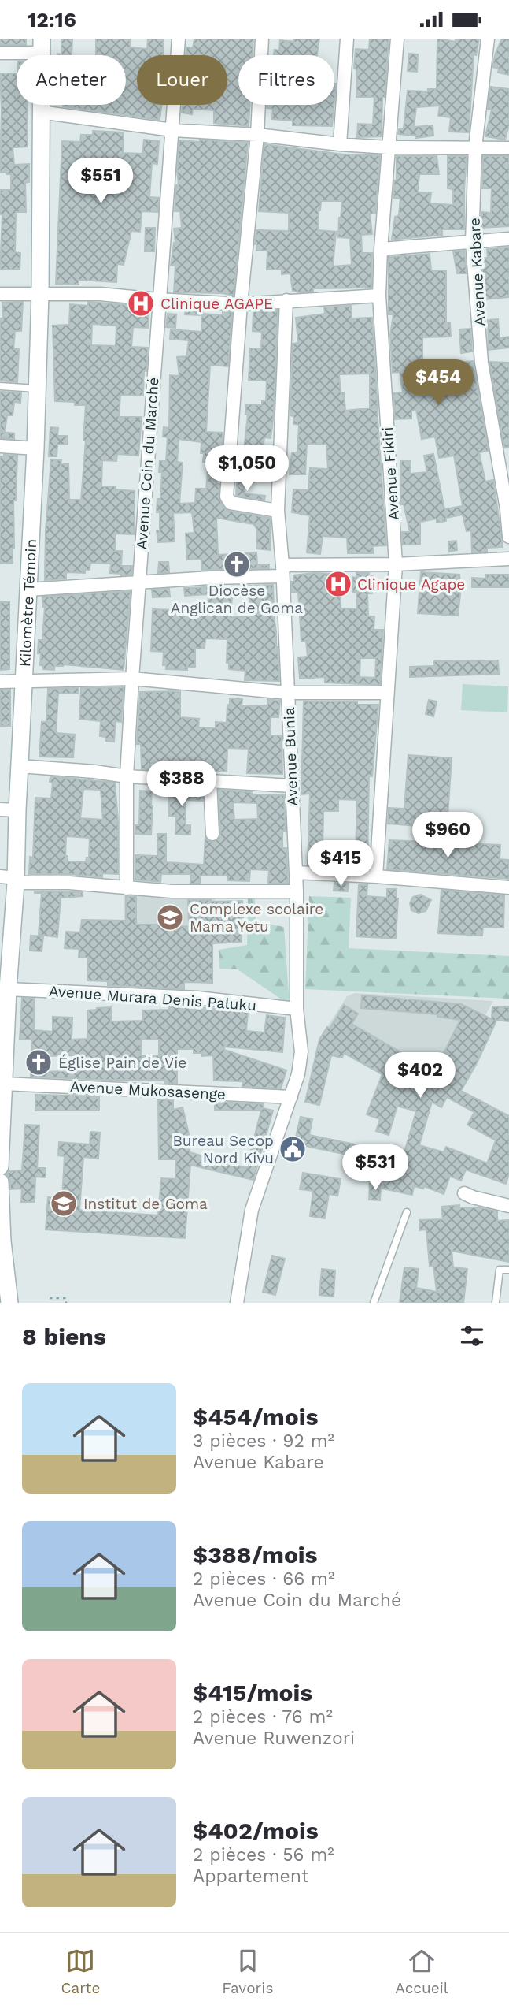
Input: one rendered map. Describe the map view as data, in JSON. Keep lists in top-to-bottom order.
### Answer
{
  "streets": {
    "main road": ["Kilomètre Témoin"],
    "street": [
      "Avenue Kabare",
      "Avenue Coin du Marché",
      "Avenue Fikiri",
      "Avenue Bunia",
      "Avenue Murara Denis Paluku",
      "Avenue Mukosasenge"
    ]
  },
  "crossings": [
    ["Kilomètre Témoin", "Avenue Murara Denis Paluku"],
    ["Kilomètre Témoin", "Avenue Mukosasenge"],
    ["Avenue Bunia", "Avenue Murara Denis Paluku"],
    ["Avenue Bunia", "Avenue Mukosasenge"]
  ],
  "places": {
    "hospital": ["Clinique AGAPE", "Clinique Agape"],
    "church": ["Diocèse Anglican de Goma", "Église Pain de Vie"],
    "school or university": ["Complexe scolaire Mama Yetu", "Institut de Goma"],
    "public building": ["Bureau Secop Nord Kivu"]
  },
  "page": {
    "status": "12:16",
    "chip": ["Acheter", "Louer", "Filtres"],
    "price": [
      "$551",
      "$454",
      "$1,050",
      "$388",
      "$960",
      "$415",
      "$402",
      "$531"
    ],
    "heading": "8 biens",
    "list": [
      {
        "name": "$454/mois",
        "note": "3 pièces · 92 m² · Avenue Kabare"
      },
      {
        "name": "$388/mois",
        "note": "2 pièces · 66 m² · Avenue Coin du Marché"
      },
      {
        "name": "$415/mois",
        "note": "2 pièces · 76 m² · Avenue Ruwenzori"
      },
      {
        "name": "$402/mois",
        "note": "2 pièces · 56 m² · Appartement"
      }
    ],
    "tabs": ["Carte", "Favoris", "Accueil"]
  }
}
